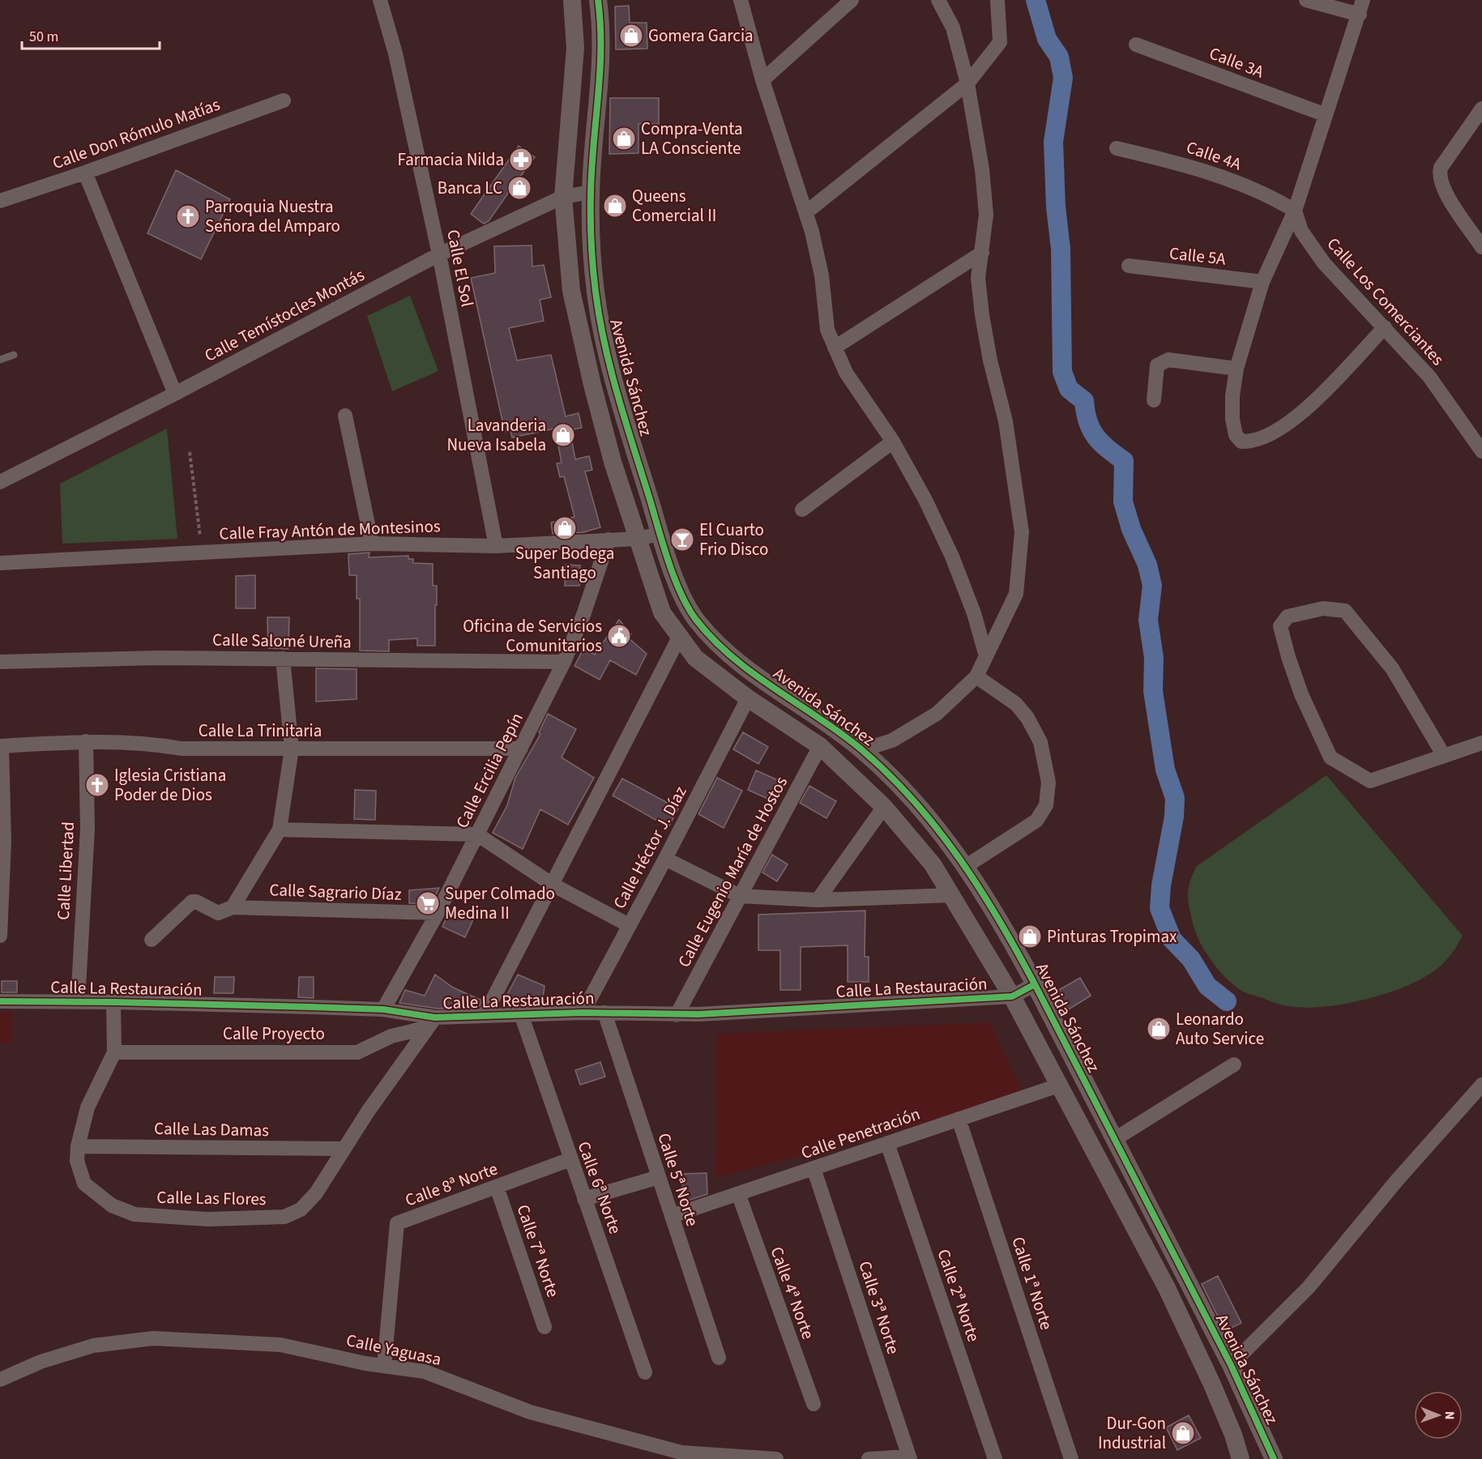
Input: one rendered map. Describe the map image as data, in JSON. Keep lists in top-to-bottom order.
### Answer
{
  "streets": {
    "street": [
      "Calle 3A",
      "Calle Don Rómulo Matías",
      "Calle 4A",
      "Calle 5A",
      "Calle El Sol",
      "Calle Los Comerciantes",
      "Calle Temístocles Montás",
      "Avenida Sánchez",
      "Calle Fray Antón de Montesinos",
      "Calle Salomé Ureña",
      "Calle La Trinitaria",
      "Calle Ercilia Pepín",
      "Calle Héctor J. Díaz",
      "Calle Libertad",
      "Calle Eugenio María de Hostos",
      "Calle Sagrario Díaz",
      "Calle La Restauración",
      "Calle Proyecto",
      "Calle Las Damas",
      "Calle Penetración",
      "Calle 5ª Norte",
      "Calle 8ª Norte",
      "Calle 6ª Norte",
      "Calle Las Flores",
      "Calle 7ª Norte",
      "Calle 1ª Norte",
      "Calle 4ª Norte",
      "Calle 2ª Norte",
      "Calle 3ª Norte",
      "Calle Yaguasa"
    ]
  },
  "crossings": [
    ["Calle 4A", "Calle Los Comerciantes"],
    ["Calle El Sol", "Calle Temístocles Montás"],
    ["Calle El Sol", "Calle Fray Antón de Montesinos"],
    ["Calle Temístocles Montás", "Avenida Sánchez"],
    ["Avenida Sánchez", "Calle Fray Antón de Montesinos"],
    ["Avenida Sánchez", "Calle Héctor J. Díaz"],
    ["Avenida Sánchez", "Calle Eugenio María de Hostos"],
    ["Avenida Sánchez", "Calle La Restauración"],
    ["Avenida Sánchez", "Calle Penetración"],
    ["Calle Fray Antón de Montesinos", "Calle Ercilia Pepín"],
    ["Calle Salomé Ureña", "Calle Ercilia Pepín"],
    ["Calle La Trinitaria", "Calle Ercilia Pepín"],
    ["Calle La Trinitaria", "Calle Libertad"],
    ["Calle Ercilia Pepín", "Calle Sagrario Díaz"],
    ["Calle Ercilia Pepín", "Calle La Restauración"],
    ["Calle Héctor J. Díaz", "Calle La Restauración"],
    ["Calle Libertad", "Calle La Restauración"],
    ["Calle Eugenio María de Hostos", "Calle La Restauración"],
    ["Calle La Restauración", "Calle Proyecto"],
    ["Calle La Restauración", "Calle 5ª Norte"],
    ["Calle La Restauración", "Calle 6ª Norte"],
    ["Calle La Restauración", "Calle Las Flores"],
    ["Calle Proyecto", "Calle Las Flores"],
    ["Calle Las Damas", "Calle Las Flores"],
    ["Calle Penetración", "Calle 5ª Norte"],
    ["Calle Penetración", "Calle 1ª Norte"],
    ["Calle Penetración", "Calle 4ª Norte"],
    ["Calle Penetración", "Calle 2ª Norte"],
    ["Calle Penetración", "Calle 3ª Norte"],
    ["Calle 8ª Norte", "Calle 6ª Norte"],
    ["Calle 8ª Norte", "Calle 7ª Norte"],
    ["Calle 8ª Norte", "Calle Yaguasa"]
  ],
  "places": {
    "shop": [
      "Gomera Garcia",
      "Compra-Venta LA Consciente",
      "Banca LC",
      "Queens Comercial II",
      "Lavanderia Nueva Isabela",
      "Super Bodega Santiago",
      "Pinturas Tropimax",
      "Leonardo Auto Service",
      "Dur-Gon Industrial"
    ],
    "pharmacy": ["Farmacia Nilda"],
    "church": ["Parroquia Nuestra Señora del Amparo", "Iglesia Cristiana Poder de Dios"],
    "bar": ["El Cuarto Frio Disco"],
    "public building": ["Oficina de Servicios Comunitarios"],
    "supermarket": ["Super Colmado Medina II"]
  },
  "scale_bar": "50 m",
  "north": "right"
}
